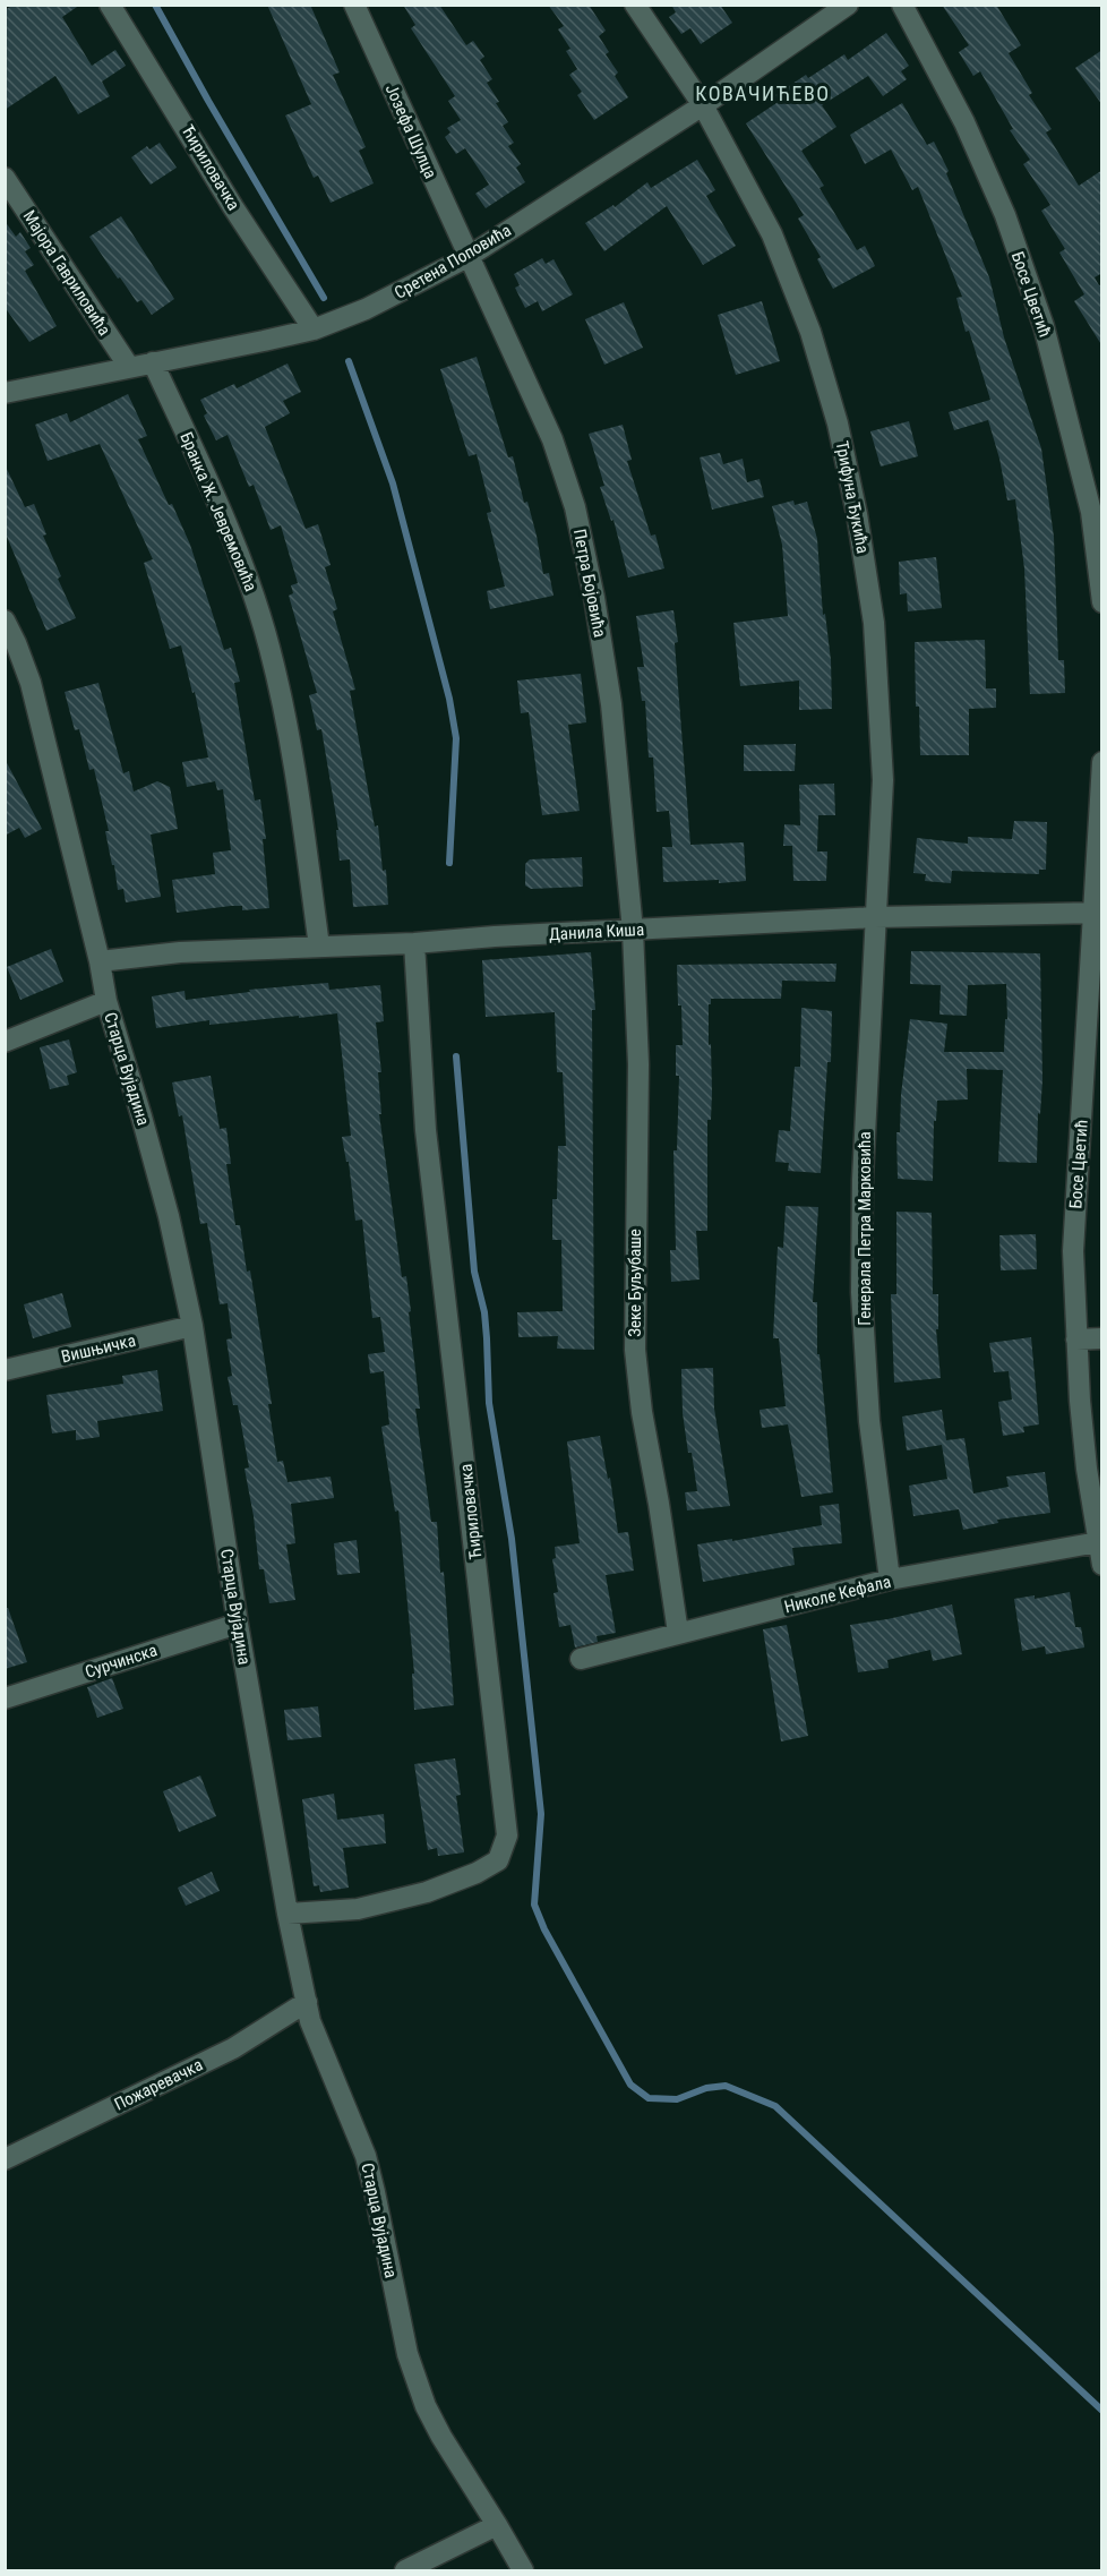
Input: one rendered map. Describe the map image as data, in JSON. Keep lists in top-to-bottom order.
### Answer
{
  "streets": {
    "street": [
      "Јозефа Шулца",
      "Ћириловачка",
      "Сретена Поповића",
      "Мајора Гавриловића",
      "Босе Цветић",
      "Трифуна Ђукића",
      "Бранка Ж. Јевремовића",
      "Петра Бојовића",
      "Данила Киша",
      "Старца Вујадина",
      "Генерала Петра Марковића",
      "Зеке Буљубаше",
      "Вишњичка",
      "Николе Кефала",
      "Сурчинска",
      "Пожаревачка"
    ]
  },
  "crossings": [
    ["Јозефа Шулца", "Сретена Поповића"],
    ["Јозефа Шулца", "Петра Бојовића"],
    ["Ћириловачка", "Сретена Поповића"],
    ["Ћириловачка", "Данила Киша"],
    ["Ћириловачка", "Старца Вујадина"],
    ["Сретена Поповића", "Мајора Гавриловића"],
    ["Сретена Поповића", "Трифуна Ђукића"],
    ["Сретена Поповића", "Бранка Ж. Јевремовића"],
    ["Сретена Поповића", "Петра Бојовића"],
    ["Босе Цветић", "Данила Киша"],
    ["Босе Цветић", "Николе Кефала"],
    ["Трифуна Ђукића", "Данила Киша"],
    ["Трифуна Ђукића", "Генерала Петра Марковића"],
    ["Бранка Ж. Јевремовића", "Данила Киша"],
    ["Петра Бојовића", "Данила Киша"],
    ["Петра Бојовића", "Зеке Буљубаше"],
    ["Данила Киша", "Старца Вујадина"],
    ["Данила Киша", "Генерала Петра Марковића"],
    ["Данила Киша", "Зеке Буљубаше"],
    ["Старца Вујадина", "Вишњичка"],
    ["Старца Вујадина", "Сурчинска"],
    ["Старца Вујадина", "Пожаревачка"],
    ["Генерала Петра Марковића", "Николе Кефала"],
    ["Зеке Буљубаше", "Николе Кефала"]
  ],
  "districts": ["КОВАЧИЋЕВО"]
}
